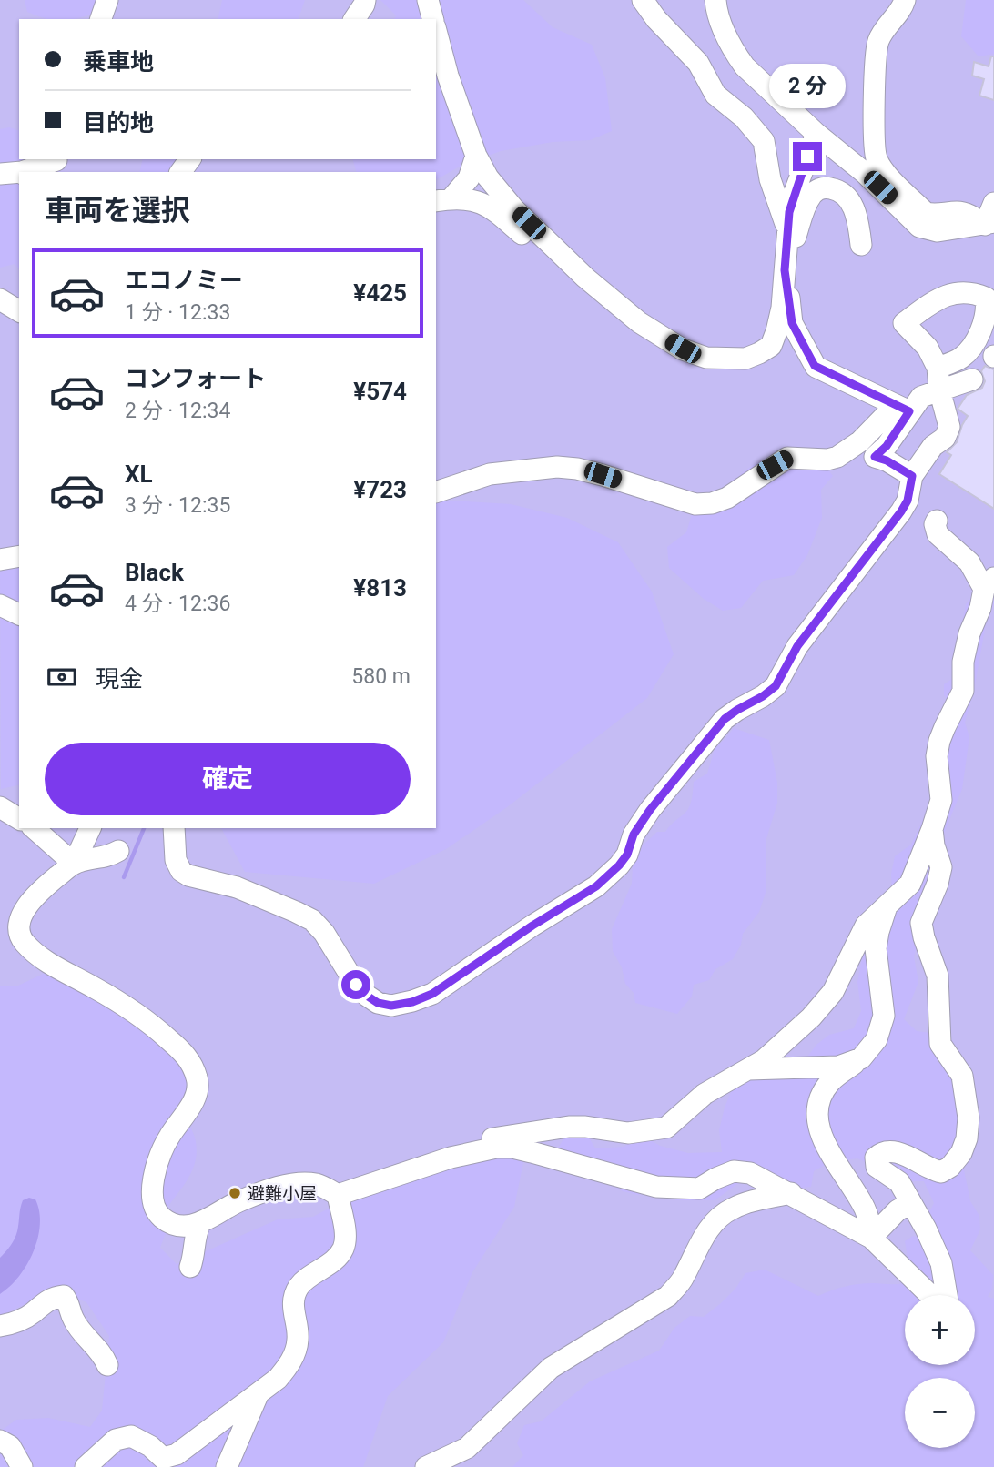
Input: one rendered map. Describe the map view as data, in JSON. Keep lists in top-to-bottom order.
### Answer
{
  "places": ["避難小屋"],
  "page": {
    "banner": ["乗車地", "目的地"],
    "bubble": "2 分",
    "heading": "車両を選択",
    "list": [
      {
        "name": "エコノミー",
        "note": "1 分 · 12:33",
        "value": "¥425"
      },
      {
        "name": "コンフォート",
        "note": "2 分 · 12:34",
        "value": "¥574"
      },
      {
        "name": "XL",
        "note": "3 分 · 12:35",
        "value": "¥723"
      },
      {
        "name": "Black",
        "note": "4 分 · 12:36",
        "value": "¥813"
      }
    ],
    "pay": ["現金", "580 m"],
    "buttons": "確定",
    "map_buttons": ["+", "−"]
  }
}
